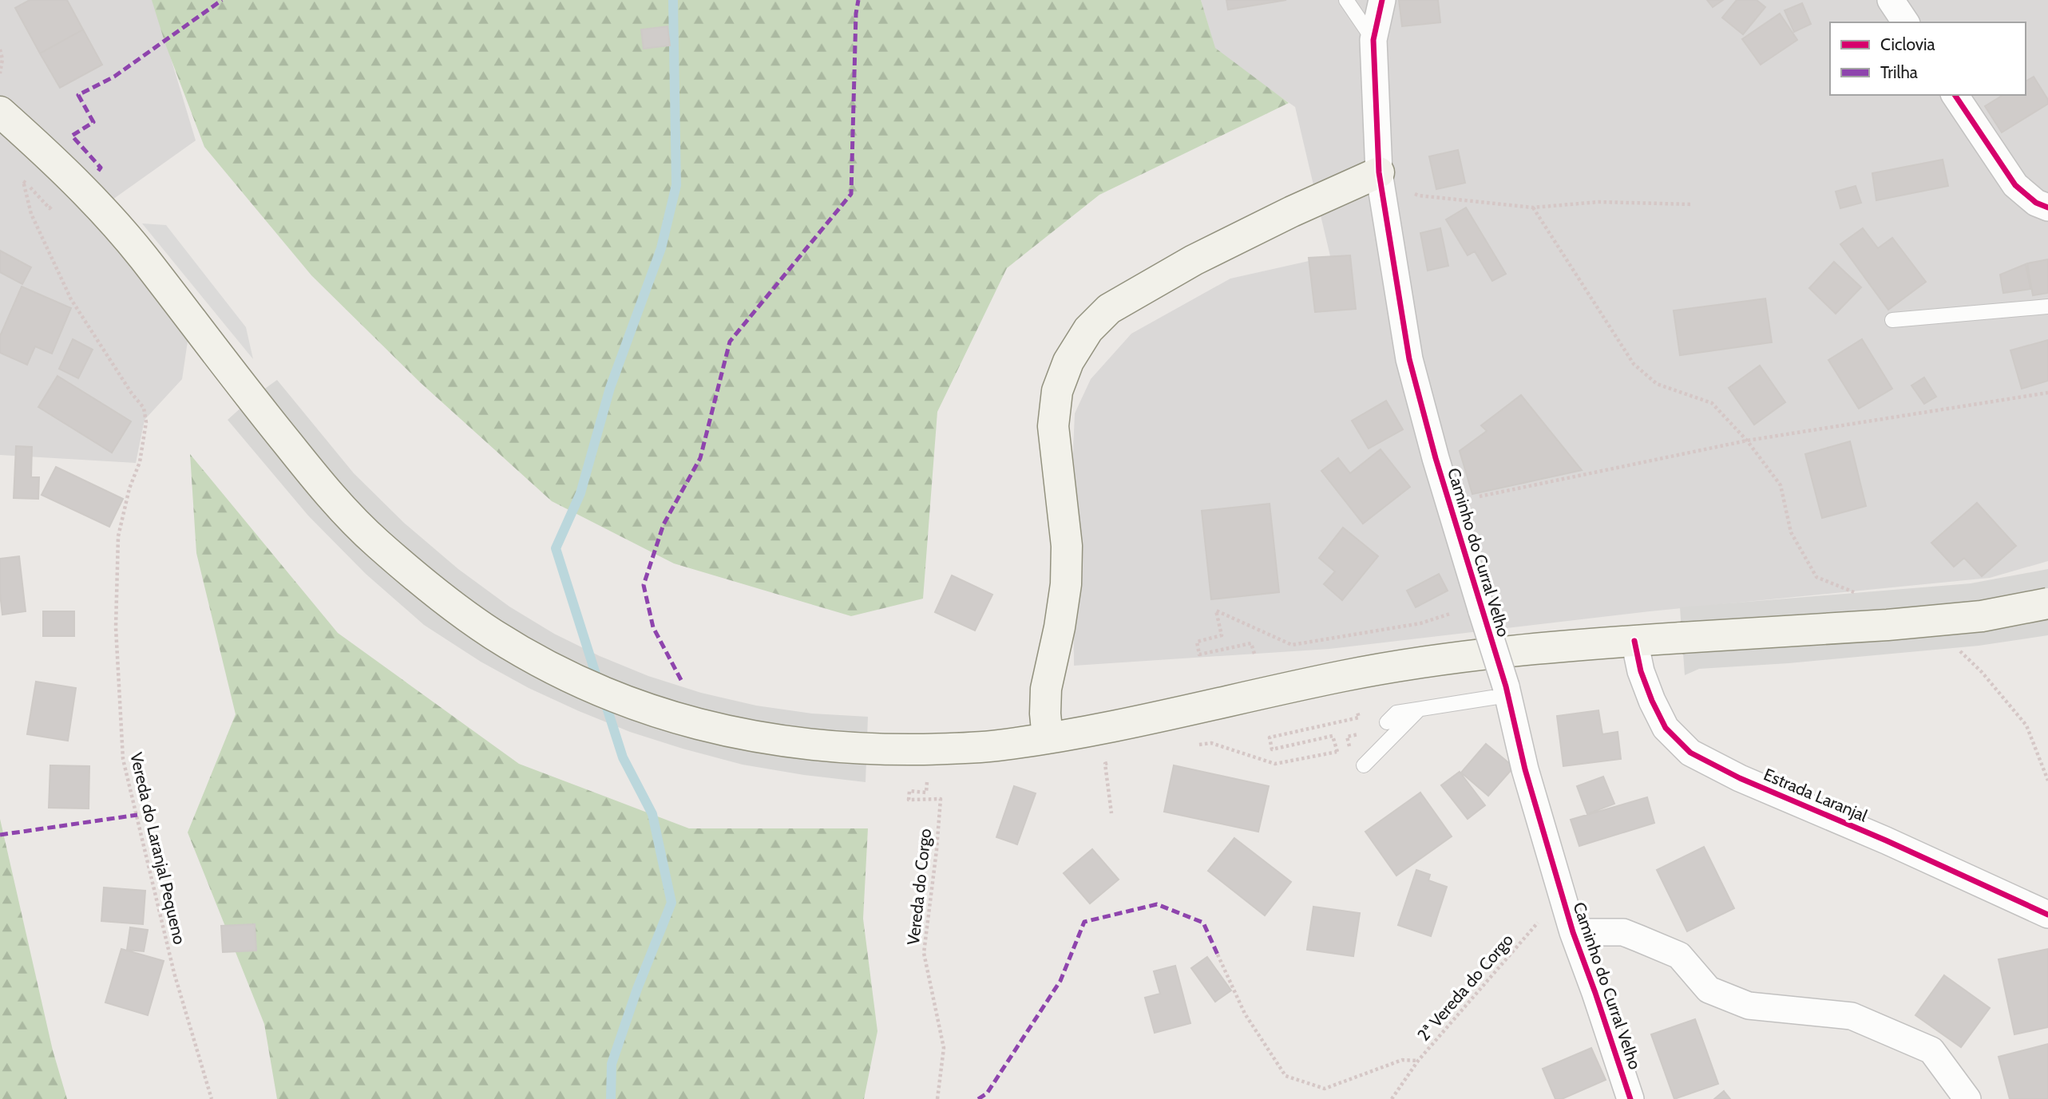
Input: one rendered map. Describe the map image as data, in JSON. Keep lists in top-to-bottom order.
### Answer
{
  "streets": {
    "street": ["Caminho do Curral Velho", "Estrada Laranjal"],
    "path": ["Vereda do Laranjal Pequeno", "Vereda do Corgo", "2ª Vereda do Corgo"]
  },
  "crossings": [
    ["Caminho do Curral Velho", "2ª Vereda do Corgo"]
  ],
  "legend": ["Ciclovia", "Trilha"]
}
